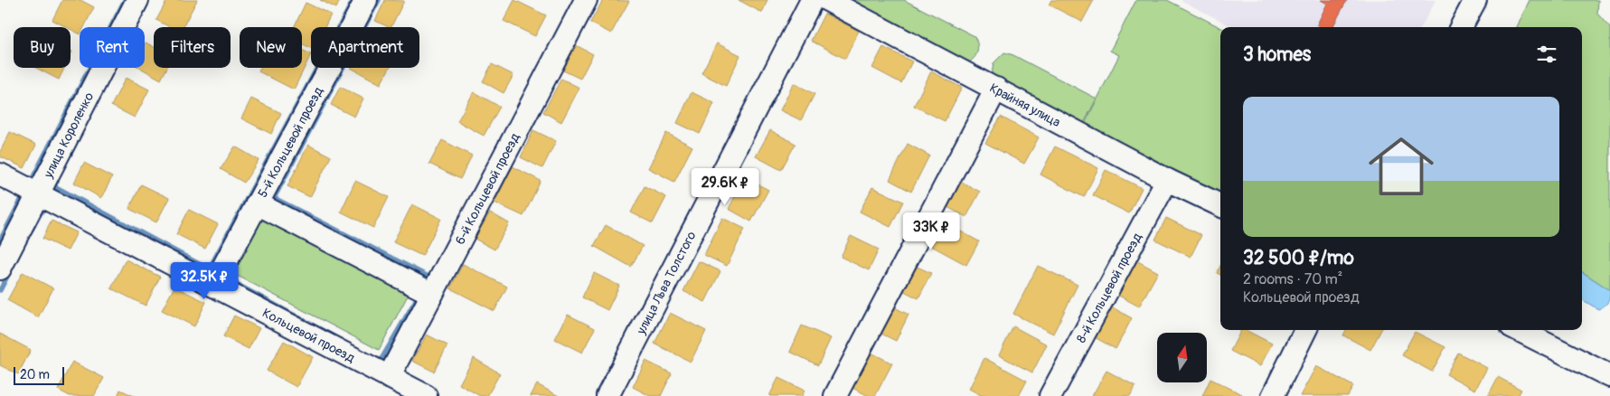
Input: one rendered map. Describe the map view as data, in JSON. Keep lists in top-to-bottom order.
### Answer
{
  "streets": {
    "street": [
      "Крайняя улица",
      "улица Короленко",
      "5-й Кольцевой проезд",
      "6-й Кольцевой проезд",
      "улица Льва Толстого",
      "8-й Кольцевой проезд",
      "Кольцевой проезд"
    ]
  },
  "crossings": [
    ["Крайняя улица", "8-й Кольцевой проезд"],
    ["улица Короленко", "Кольцевой проезд"],
    ["5-й Кольцевой проезд", "Кольцевой проезд"],
    ["6-й Кольцевой проезд", "Кольцевой проезд"]
  ],
  "scale_bar": "20 m",
  "north": "top",
  "page": {
    "chip": [
      "Buy",
      "Rent",
      "Filters",
      "New",
      "Apartment"
    ],
    "heading": "3 homes",
    "list": [
      {
        "name": "32 500 ₽/mo",
        "note": "2 rooms · 70 m² · Кольцевой проезд"
      }
    ],
    "price": ["29.6K ₽", "33K ₽", "32.5K ₽"],
    "scale": "20 m"
  }
}
